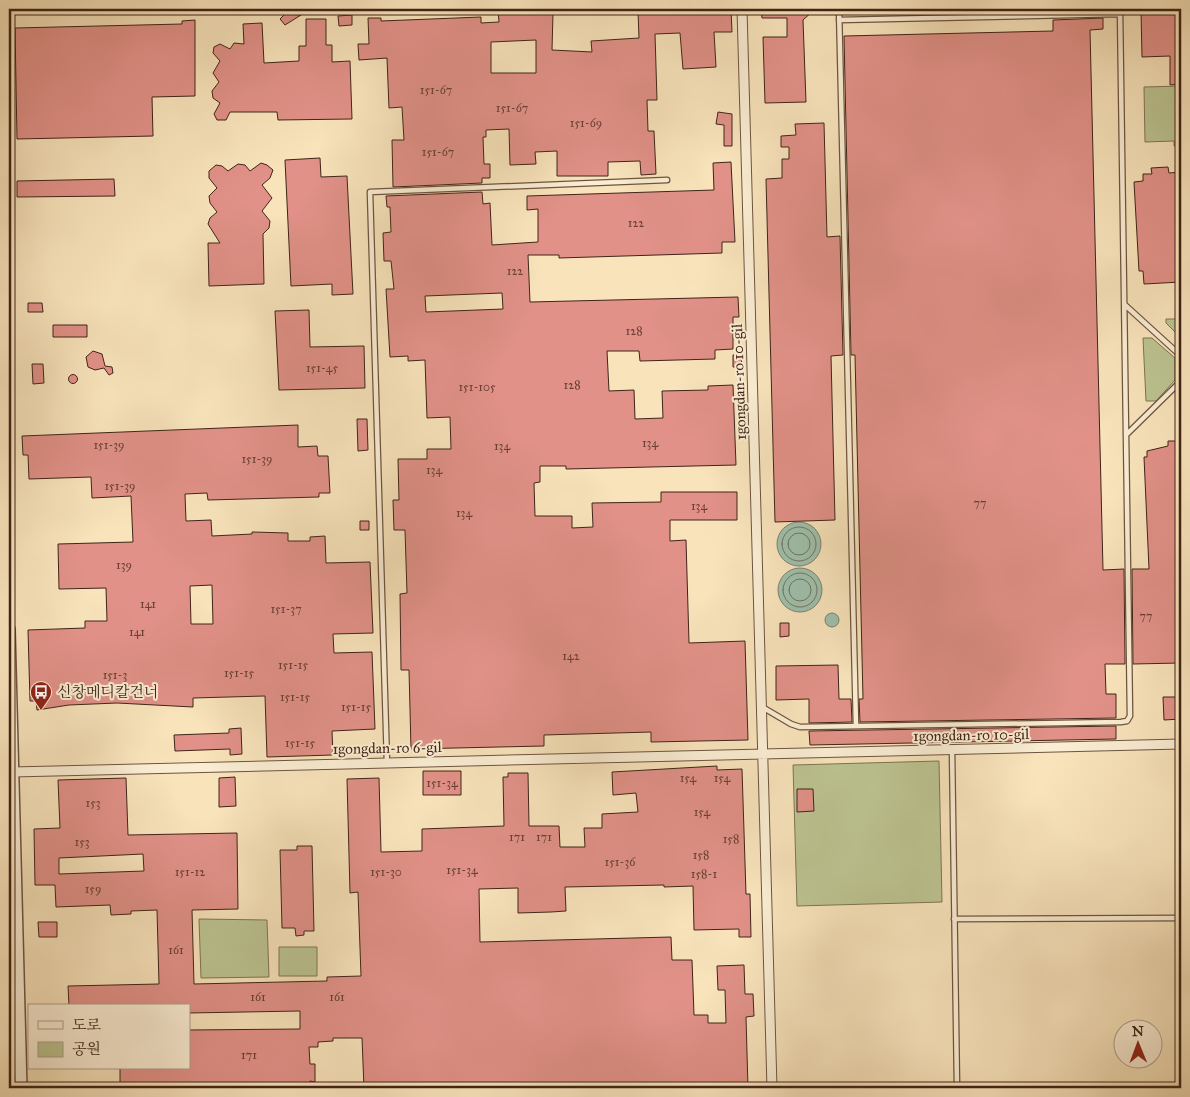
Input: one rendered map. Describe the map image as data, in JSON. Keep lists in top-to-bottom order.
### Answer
{
  "streets": {
    "street": ["1gongdan-ro 10-gil", "1gongdan-ro 6-gil"]
  },
  "crossings": [
    ["1gongdan-ro 10-gil", "1gongdan-ro 6-gil"]
  ],
  "places": {
    "bus stop": ["신창메디칼건너"]
  },
  "house_numbers": [
    "151-67",
    "151-67",
    "151-69",
    "151-67",
    "122",
    "122",
    "128",
    "151-45",
    "128",
    "151-105",
    "134",
    "151-39",
    "134",
    "151-39",
    "134",
    "151-39",
    "77",
    "134",
    "134",
    "139",
    "141",
    "151-37",
    "77",
    "141",
    "142",
    "151-15",
    "151-15",
    "151-3",
    "151-15",
    "151-15",
    "151-15",
    "154",
    "154",
    "151-34",
    "153",
    "154",
    "171",
    "171",
    "158",
    "153",
    "158",
    "151-36",
    "151-34",
    "151-12",
    "151-30",
    "158-1",
    "159",
    "161",
    "161",
    "161",
    "171"
  ],
  "legend": ["도로", "공원"],
  "north": "top"
}
